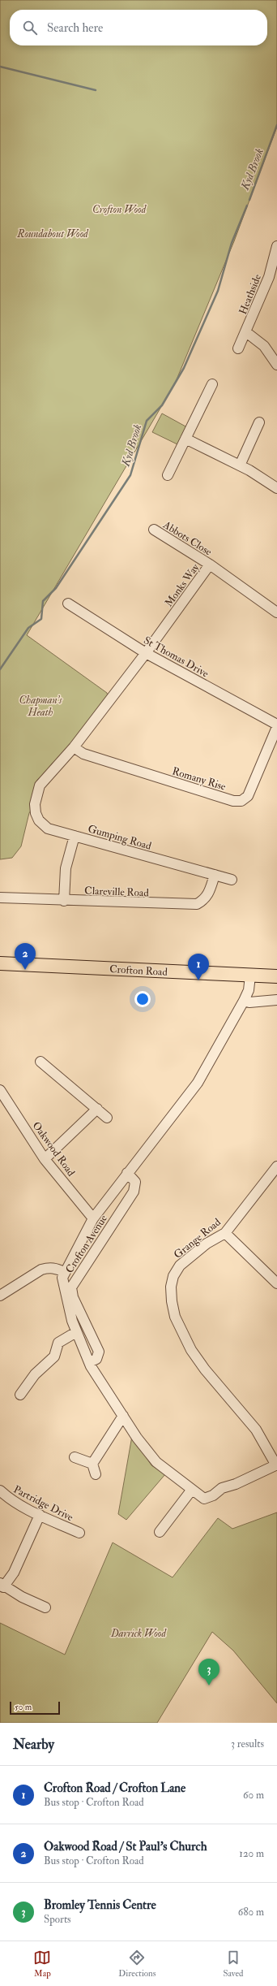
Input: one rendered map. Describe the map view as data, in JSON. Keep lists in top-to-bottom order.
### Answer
{
  "streets": {
    "main road": ["Crofton Road"],
    "street": [
      "Heathside",
      "Abbots Close",
      "Monks Way",
      "St Thomas Drive",
      "Romany Rise",
      "Gumping Road",
      "Clareville Road",
      "Oakwood Road",
      "Grange Road",
      "Crofton Avenue",
      "Partridge Drive"
    ]
  },
  "crossings": [
    ["Abbots Close", "Monks Way"],
    ["Monks Way", "St Thomas Drive"],
    ["St Thomas Drive", "Romany Rise"],
    ["Romany Rise", "Gumping Road"],
    ["Gumping Road", "Clareville Road"],
    ["Crofton Road", "Crofton Avenue"],
    ["Oakwood Road", "Crofton Avenue"],
    ["Grange Road", "Crofton Avenue"]
  ],
  "water": ["Kyd Brook"],
  "parks": [
    "Crofton Wood",
    "Roundabout Wood",
    "Chapman's Heath",
    "Darrick Wood"
  ],
  "scale_bar": "50 m",
  "page": {
    "search": "Search here",
    "pins": ["2", "1", "3"],
    "scale": "50 m",
    "heading": ["Nearby", "3 results"],
    "list": [
      {
        "mark": "1",
        "name": "Crofton Road / Crofton Lane",
        "note": "Bus stop · Crofton Road",
        "value": "60 m"
      },
      {
        "mark": "2",
        "name": "Oakwood Road / St Paul's Church",
        "note": "Bus stop · Crofton Road",
        "value": "120 m"
      },
      {
        "mark": "3",
        "name": "Bromley Tennis Centre",
        "note": "Sports",
        "value": "680 m"
      }
    ],
    "nav": ["Map", "Directions", "Saved"]
  }
}
